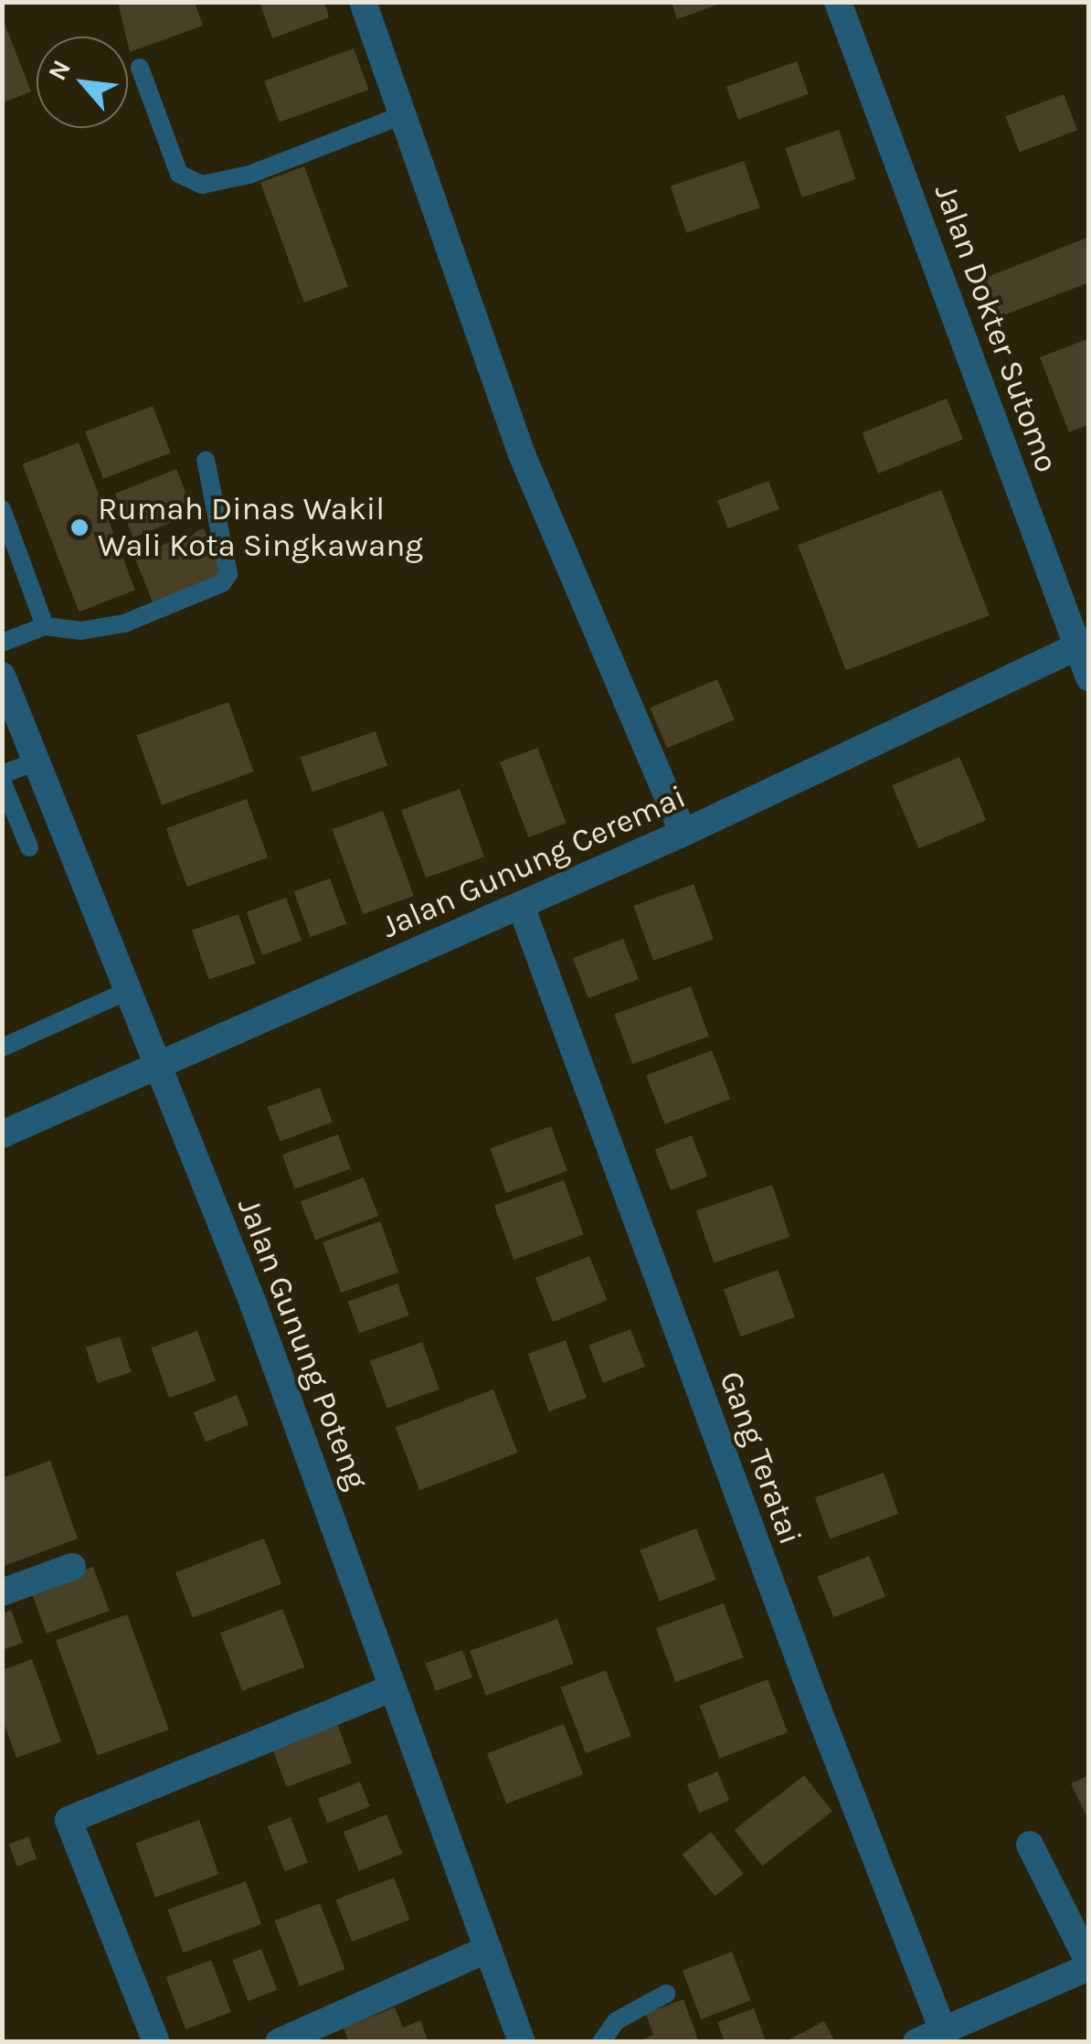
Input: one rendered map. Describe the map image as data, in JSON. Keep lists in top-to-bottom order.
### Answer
{
  "streets": {
    "street": [
      "Jalan Dokter Sutomo",
      "Jalan Gunung Ceremai",
      "Jalan Gunung Poteng",
      "Gang Teratai"
    ]
  },
  "crossings": [
    ["Jalan Dokter Sutomo", "Jalan Gunung Ceremai"],
    ["Jalan Gunung Ceremai", "Jalan Gunung Poteng"],
    ["Jalan Gunung Ceremai", "Gang Teratai"]
  ],
  "places": ["Rumah Dinas Wakil Wali Kota Singkawang"],
  "north": "top left"
}
